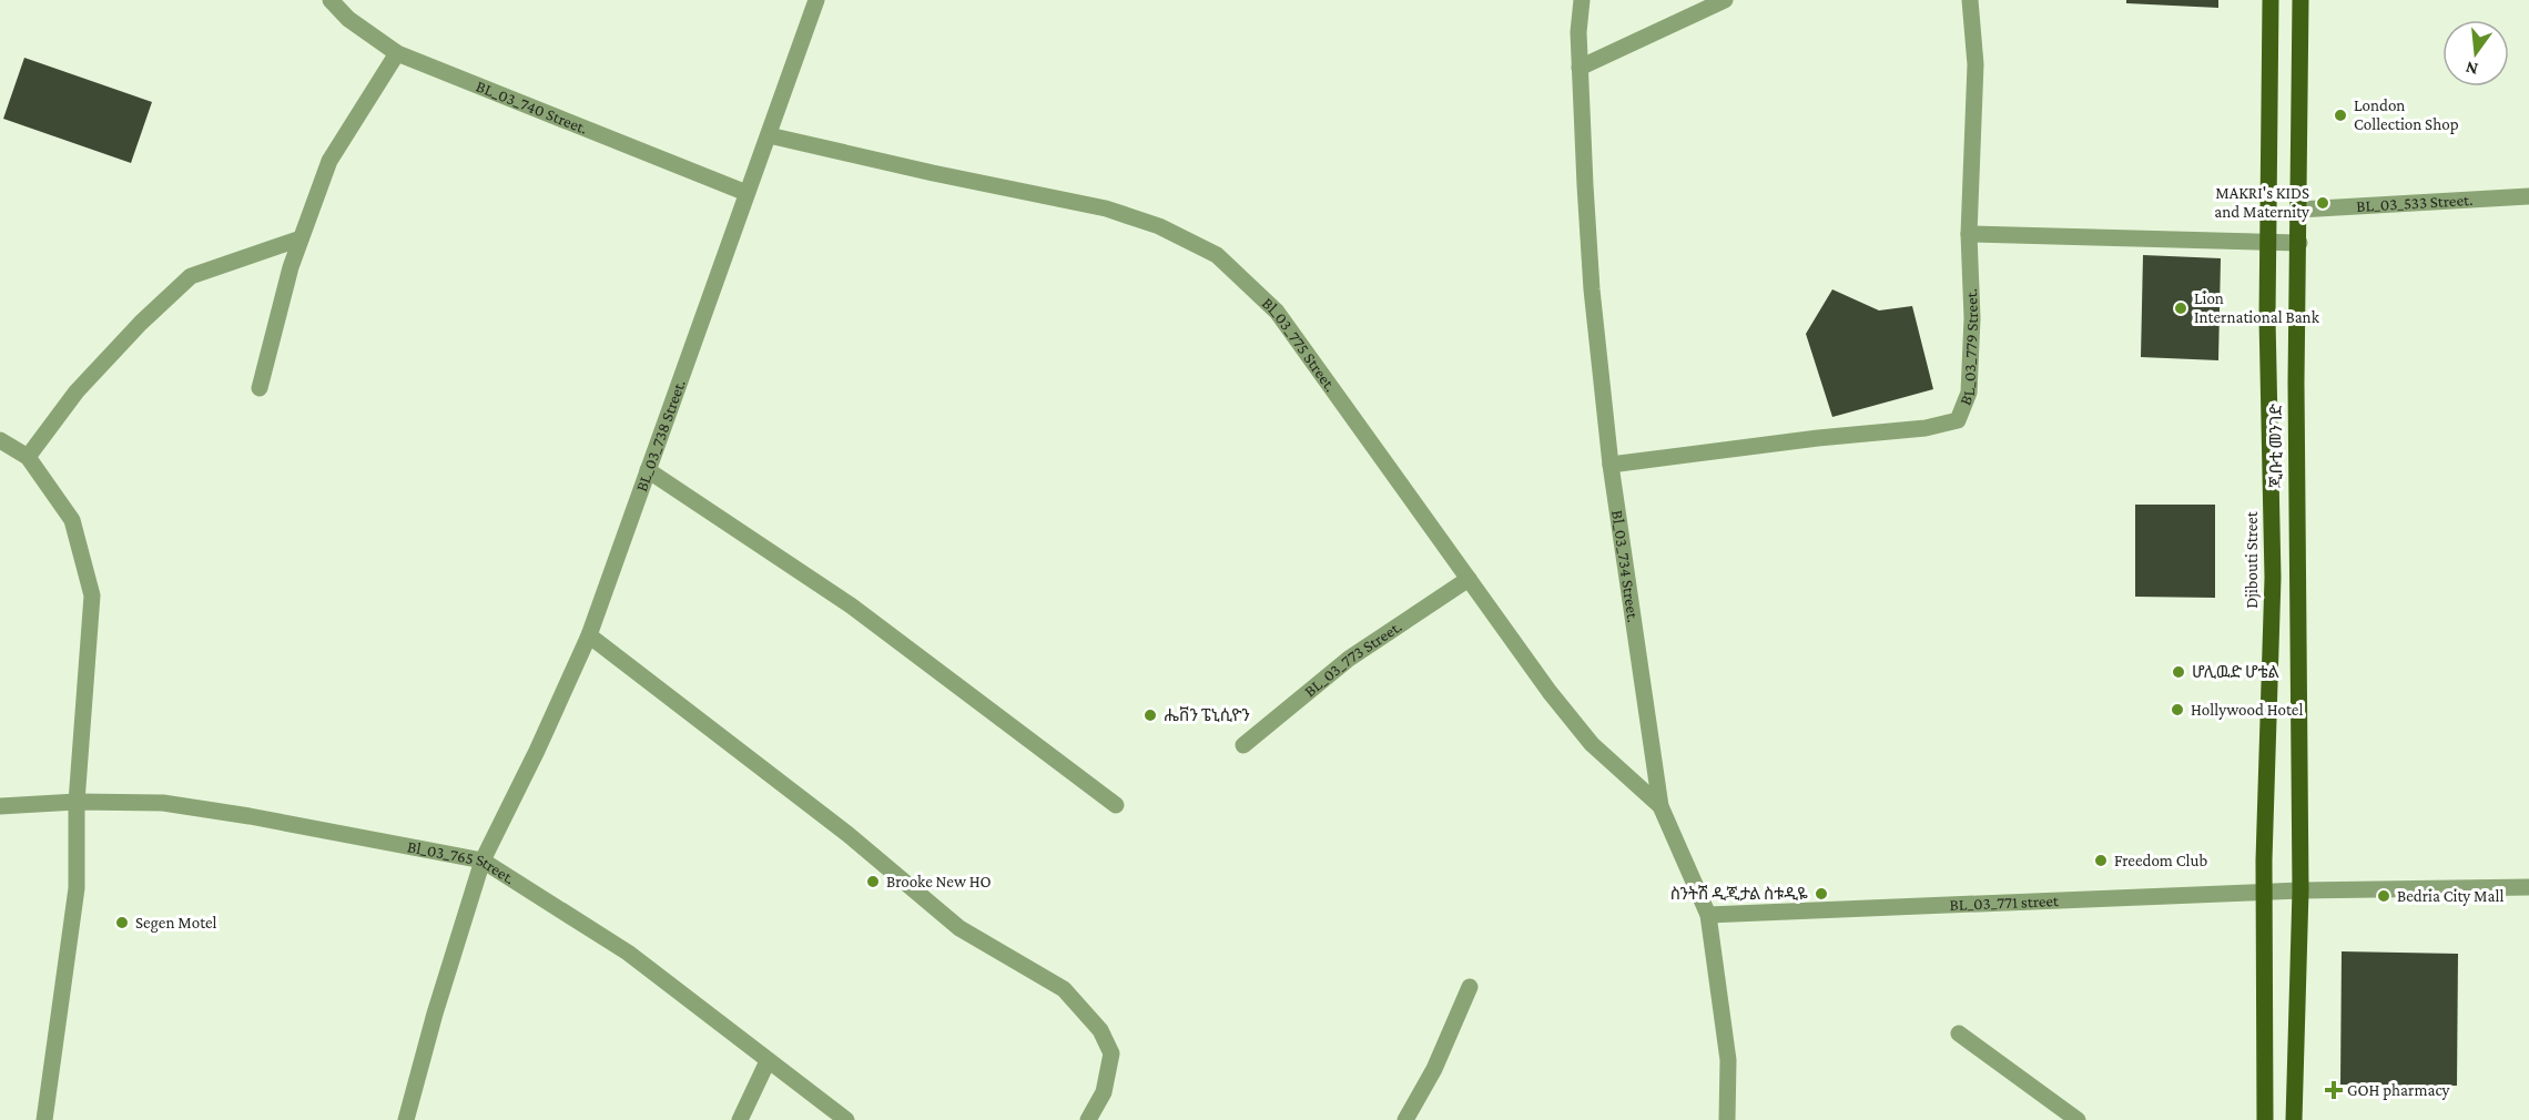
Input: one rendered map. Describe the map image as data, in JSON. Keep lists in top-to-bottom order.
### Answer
{
  "streets": {
    "main road": ["ጂቡቲ መንገድ", "Djibouti Street"],
    "street": [
      "BL_03_740 Street.",
      "BL_03_533 Street.",
      "BL_03_779 Street.",
      "Bl_03_775 Street.",
      "BL_03_738 Street.",
      "Bl_03_734 Street.",
      "BL_03_773 Street.",
      "Bl_03_765 Street.",
      "BL_03_771 street"
    ]
  },
  "crossings": [
    ["BL_03_740 Street.", "BL_03_738 Street."],
    ["BL_03_533 Street.", "ጂቡቲ መንገድ"],
    ["BL_03_779 Street.", "Bl_03_734 Street."],
    ["Bl_03_775 Street.", "BL_03_738 Street."],
    ["Bl_03_775 Street.", "Bl_03_734 Street."],
    ["Bl_03_775 Street.", "BL_03_773 Street."],
    ["BL_03_738 Street.", "Bl_03_765 Street."],
    ["ጂቡቲ መንገድ", "BL_03_771 street"],
    ["Djibouti Street", "BL_03_771 street"],
    ["Bl_03_734 Street.", "BL_03_771 street"]
  ],
  "places": {
    "other": [
      "London Collection Shop",
      "MAKRI's KIDS and Maternity",
      "Lion International Bank",
      "ሆሊዉድ ሆቴል",
      "Hollywood Hotel",
      "ሔቨን ፔኒሲዮን",
      "Freedom Club",
      "Brooke New HO",
      "ስንትሽ ዲጂታል ስቱዲዬ",
      "Bedria City Mall",
      "Segen Motel"
    ],
    "health": ["GOH pharmacy"]
  },
  "north": "bottom"
}
